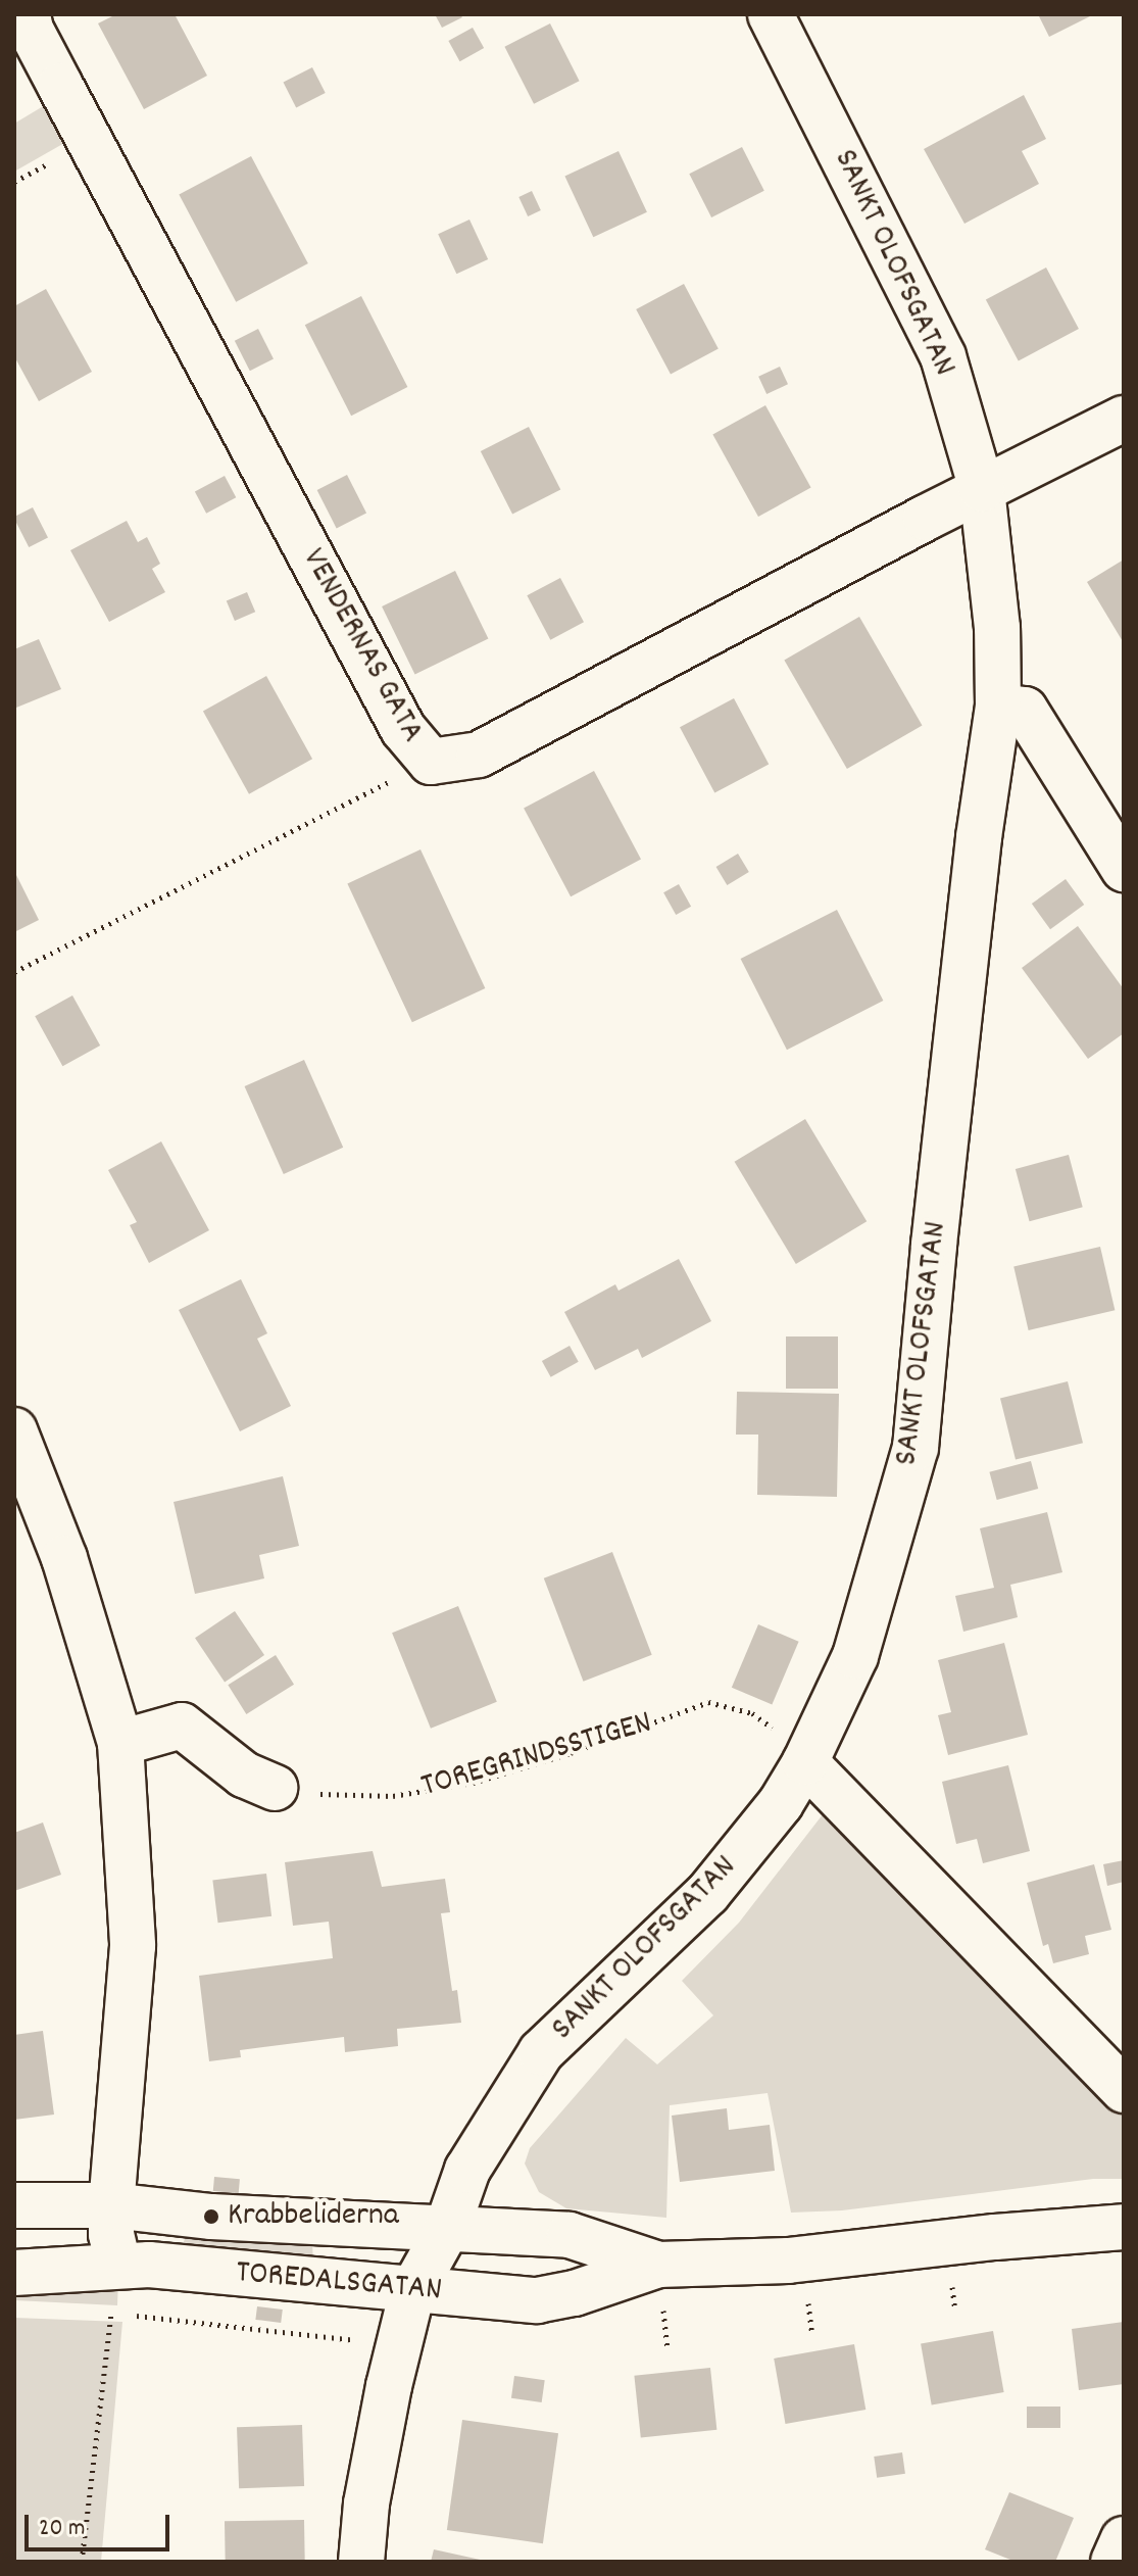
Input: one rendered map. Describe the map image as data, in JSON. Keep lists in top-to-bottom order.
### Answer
{
  "streets": {
    "street": ["SANKT OLOFSGATAN", "VENDERNAS GATA", "TOREDALSGATAN"],
    "path": ["TOREGRINDSSTIGEN"]
  },
  "crossings": [
    ["SANKT OLOFSGATAN", "VENDERNAS GATA"],
    ["SANKT OLOFSGATAN", "TOREDALSGATAN"]
  ],
  "places": ["Krabbeliderna"],
  "scale_bar": "20 m"
}
